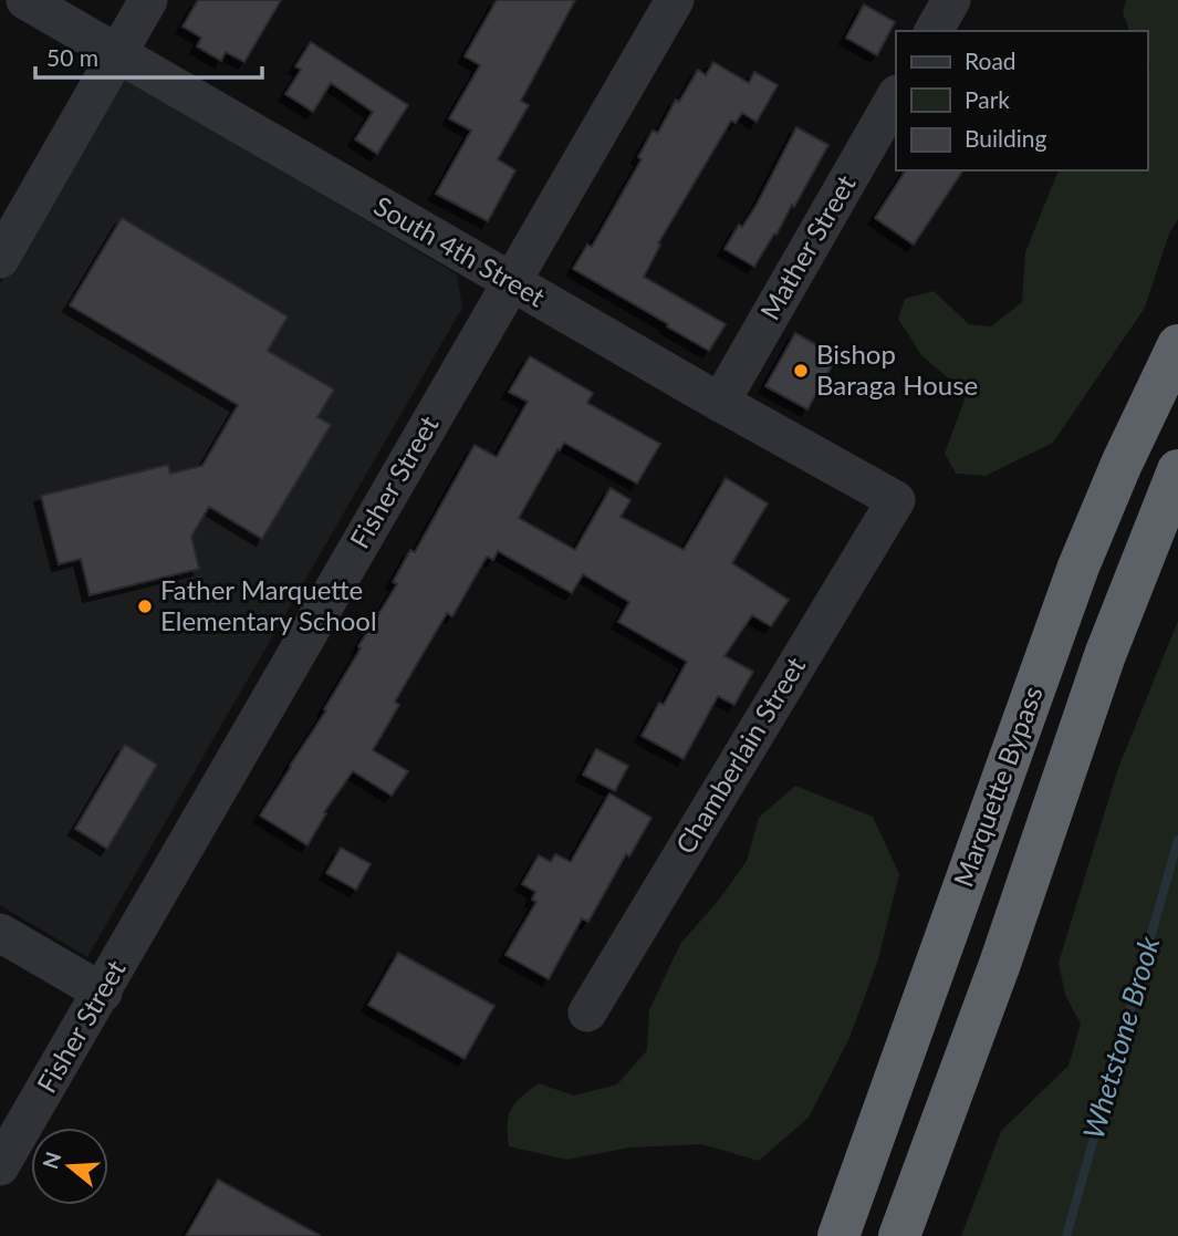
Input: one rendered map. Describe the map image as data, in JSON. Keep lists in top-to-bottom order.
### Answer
{
  "streets": {
    "highway": ["Marquette Bypass"],
    "street": [
      "Mather Street",
      "South 4th Street",
      "Fisher Street",
      "Chamberlain Street"
    ]
  },
  "crossings": [
    ["Mather Street", "South 4th Street"],
    ["South 4th Street", "Fisher Street"],
    ["South 4th Street", "Chamberlain Street"]
  ],
  "water": ["Whetstone Brook"],
  "places": ["Bishop Baraga House", "Father Marquette Elementary School"],
  "legend": ["Road", "Park", "Building"],
  "scale_bar": "50 m",
  "north": "left"
}
